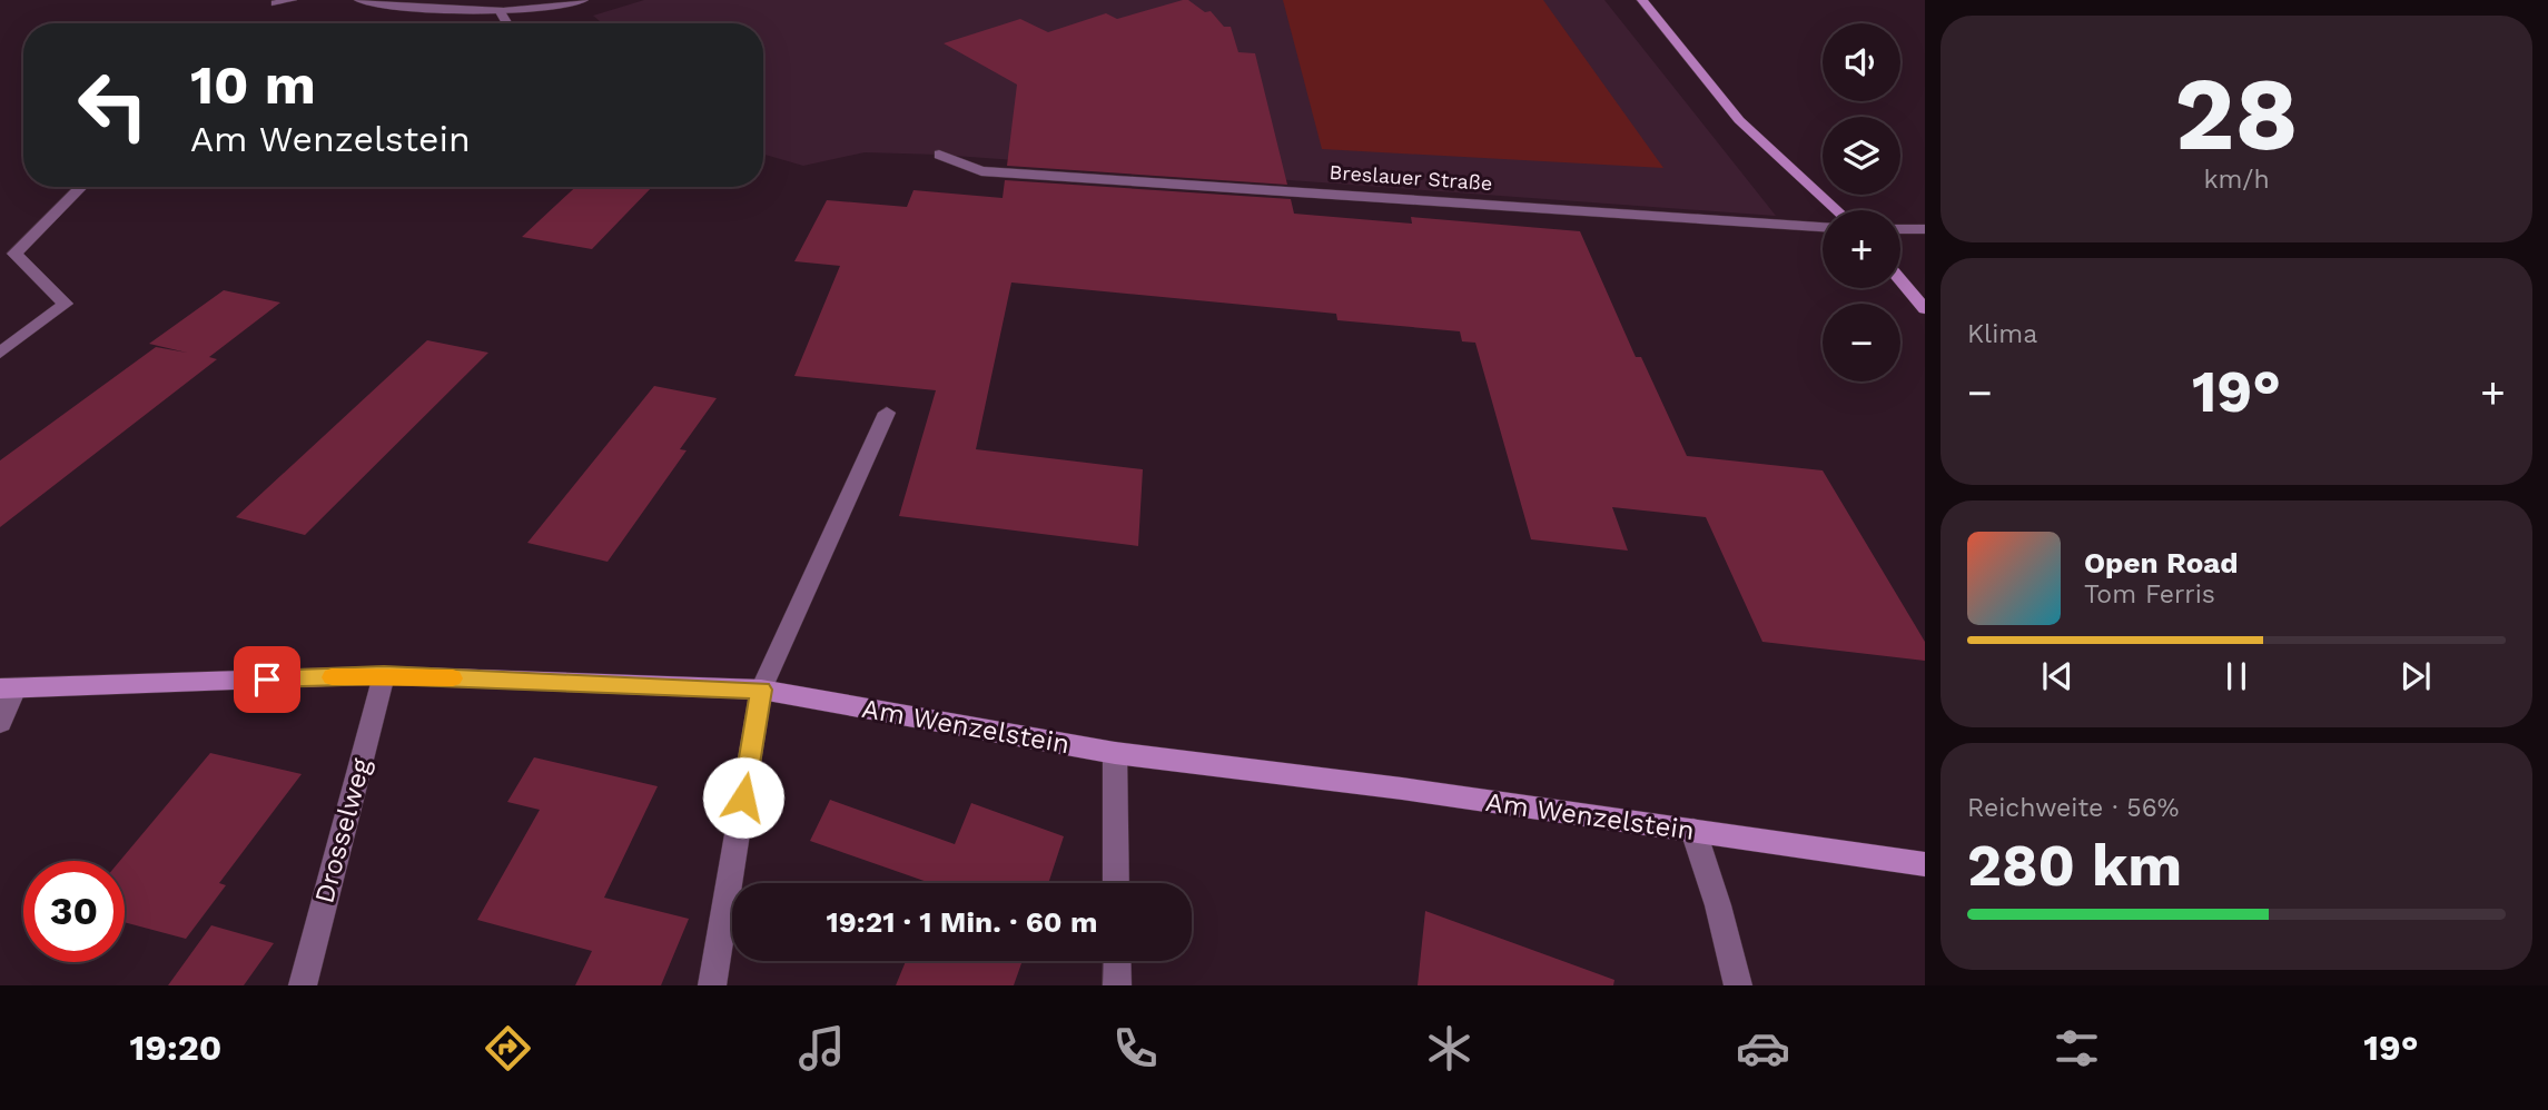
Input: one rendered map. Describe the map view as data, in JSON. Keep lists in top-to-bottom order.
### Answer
{
  "streets": {
    "street": ["Breslauer Straße", "Am Wenzelstein", "Drosselweg"]
  },
  "crossings": [
    ["Am Wenzelstein", "Drosselweg"]
  ],
  "page": {
    "tile": [
      ["28", "km/h"],
      "Klima",
      ["Reichweite · 56%", "280 km"]
    ],
    "map_buttons": ["+", "−"],
    "turn": ["10 m", "Am Wenzelstein"],
    "heat": ["−", "19°", "+"],
    "song": ["Open Road", "Tom Ferris"],
    "limit": "30",
    "trip": "19:21 · 1 Min. · 60 m",
    "tabs": ["19:20", "19°"]
  }
}
